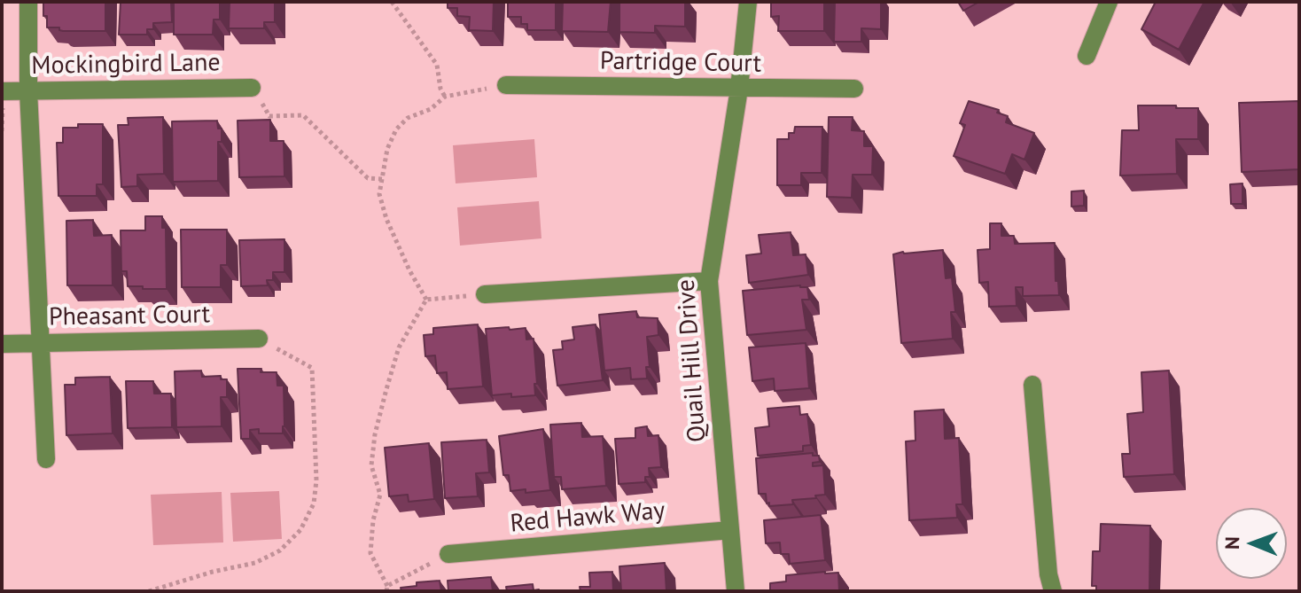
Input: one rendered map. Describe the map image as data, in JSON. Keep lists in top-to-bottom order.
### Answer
{
  "streets": {
    "street": [
      "Partridge Court",
      "Mockingbird Lane",
      "Pheasant Court",
      "Quail Hill Drive",
      "Red Hawk Way"
    ]
  },
  "crossings": [
    ["Partridge Court", "Quail Hill Drive"],
    ["Quail Hill Drive", "Red Hawk Way"]
  ],
  "north": "left"
}
